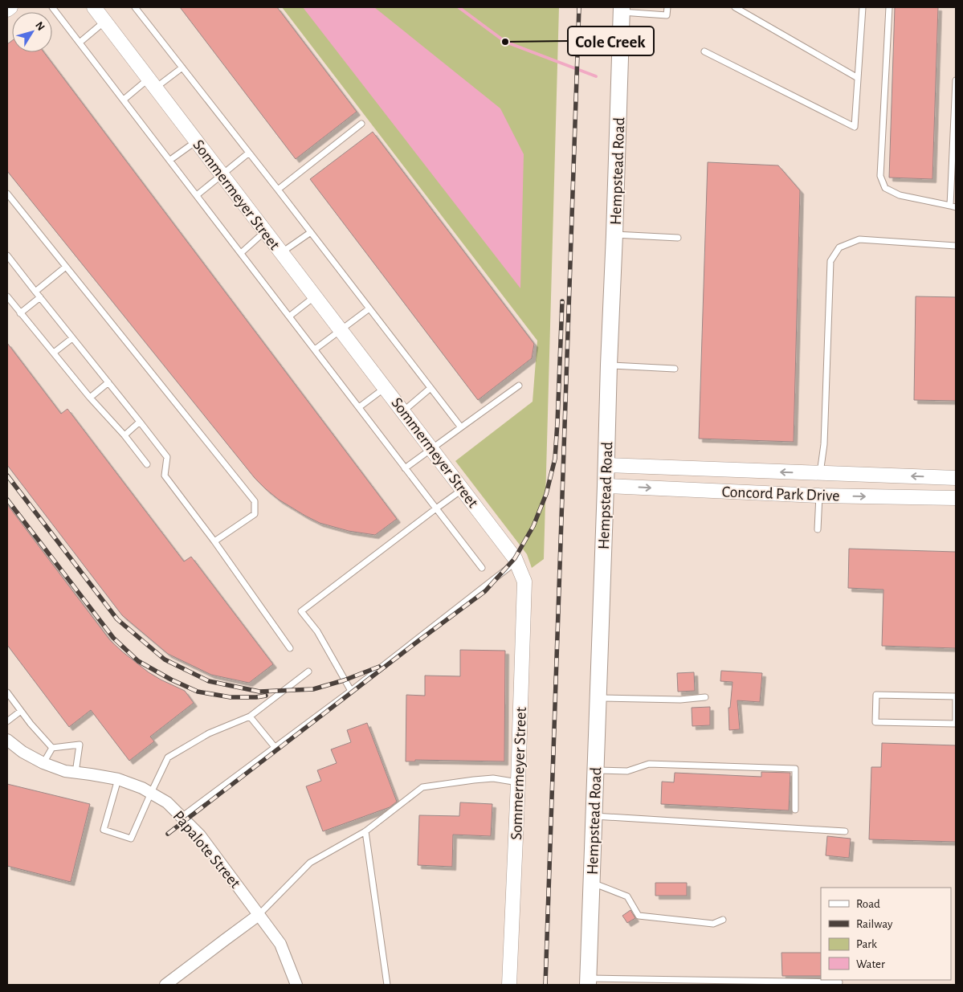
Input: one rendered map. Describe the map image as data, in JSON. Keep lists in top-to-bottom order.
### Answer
{
  "streets": {
    "main road": ["Hempstead Road"],
    "street": ["Sommermeyer Street", "Concord Park Drive", "Papalote Street"]
  },
  "crossings": [
    ["Hempstead Road", "Concord Park Drive"]
  ],
  "places": ["Cole Creek"],
  "legend": [
    "Road",
    "Railway",
    "Park",
    "Water"
  ],
  "north": "top right"
}
